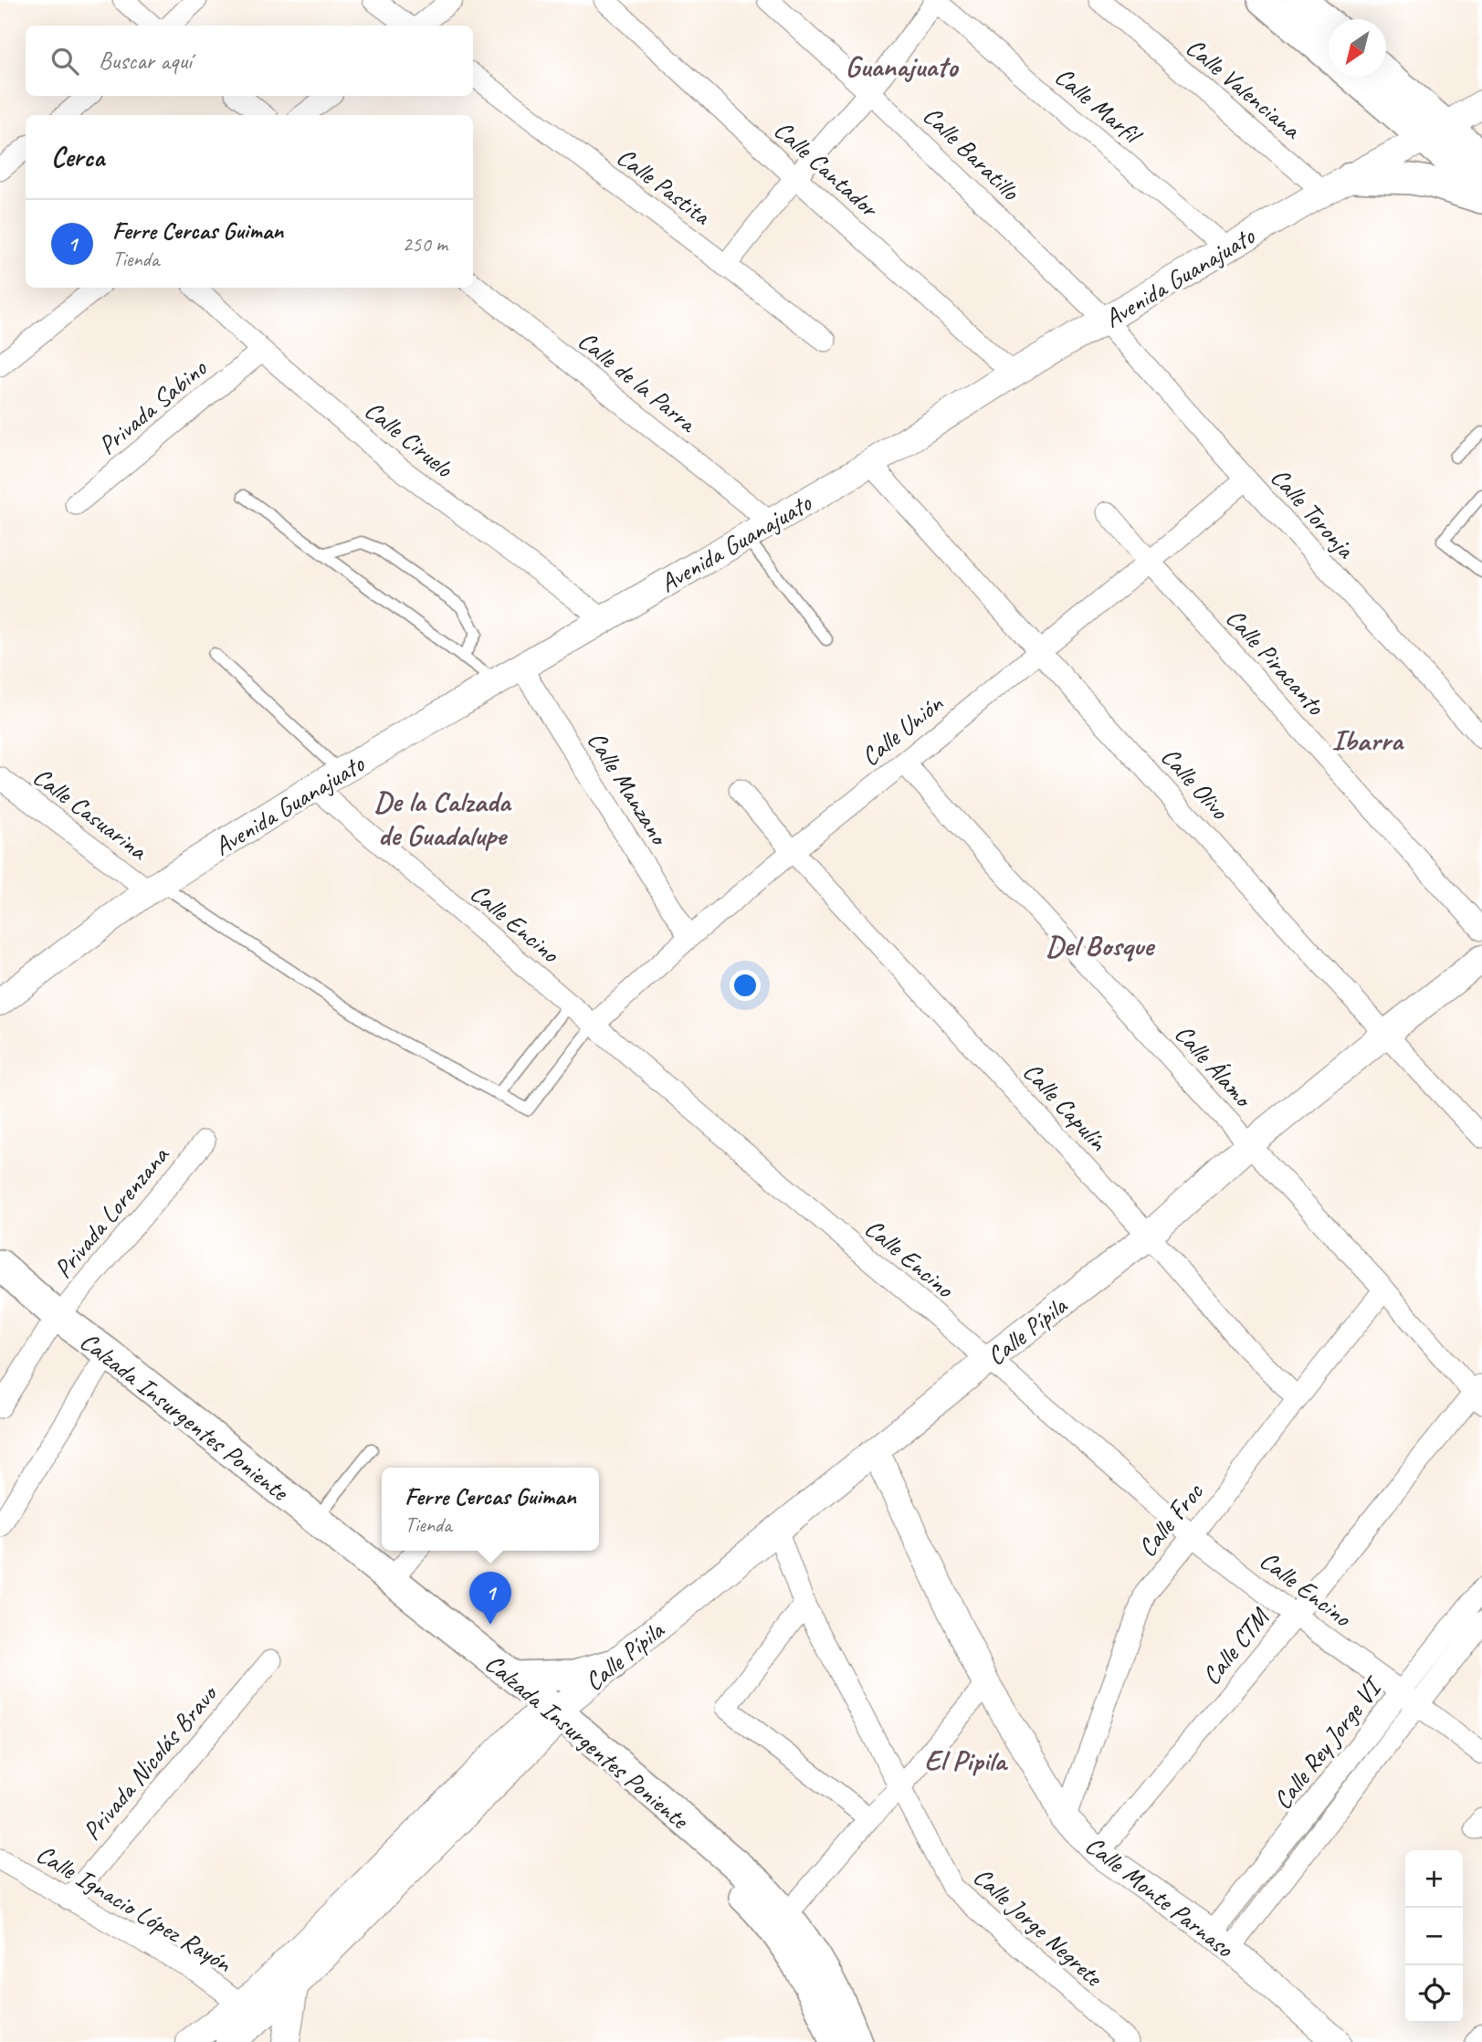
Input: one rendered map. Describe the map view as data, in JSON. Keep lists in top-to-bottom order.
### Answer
{
  "streets": {
    "main road": ["Calzada Insurgentes Poniente"],
    "street": [
      "Calle Valenciana",
      "Calle Marfil",
      "Calle Baratillo",
      "Calle Cantador",
      "Calle Pastita",
      "Avenida Guanajuato",
      "Calle de la Parra",
      "Privada Sabino",
      "Calle Ciruelo",
      "Calle Toronja",
      "Calle Piracanto",
      "Calle Unión",
      "Calle Olivo",
      "Calle Manzano",
      "Calle Casuarina",
      "Calle Encino",
      "Calle Álamo",
      "Calle Capulín",
      "Privada Lorenzana",
      "Calle Pípila",
      "Calle Froc",
      "Calle CTM",
      "Calle Rey Jorge VI",
      "Privada Nicolás Bravo",
      "Calle Monte Parnaso",
      "Calle Ignacio López Rayón",
      "Calle Jorge Negrete"
    ]
  },
  "crossings": [
    ["Calle Valenciana", "Avenida Guanajuato"],
    ["Calle Marfil", "Avenida Guanajuato"],
    ["Calle Baratillo", "Avenida Guanajuato"],
    ["Calle Baratillo", "Calle Toronja"],
    ["Calle Cantador", "Avenida Guanajuato"],
    ["Avenida Guanajuato", "Calle de la Parra"],
    ["Avenida Guanajuato", "Calle Ciruelo"],
    ["Avenida Guanajuato", "Calle Toronja"],
    ["Avenida Guanajuato", "Calle Olivo"],
    ["Avenida Guanajuato", "Calle Manzano"],
    ["Avenida Guanajuato", "Calle Casuarina"],
    ["Avenida Guanajuato", "Calle Encino"],
    ["Privada Sabino", "Calle Ciruelo"],
    ["Calle Toronja", "Calle Unión"],
    ["Calle Piracanto", "Calle Unión"],
    ["Calle Unión", "Calle Olivo"],
    ["Calle Unión", "Calle Manzano"],
    ["Calle Unión", "Calle Encino"],
    ["Calle Unión", "Calle Álamo"],
    ["Calle Unión", "Calle Capulín"],
    ["Calle Olivo", "Calle Pípila"],
    ["Calle Encino", "Calle Pípila"],
    ["Calle Encino", "Calle Froc"],
    ["Calle Encino", "Calle CTM"],
    ["Calle Encino", "Calle Rey Jorge VI"],
    ["Calle Álamo", "Calle Pípila"],
    ["Calle Álamo", "Calle Froc"],
    ["Calle Álamo", "Calle CTM"],
    ["Calle Capulín", "Calle Pípila"],
    ["Calle Capulín", "Calle Froc"],
    ["Privada Lorenzana", "Calzada Insurgentes Poniente"],
    ["Calle Pípila", "Calzada Insurgentes Poniente"],
    ["Calle Pípila", "Calle Monte Parnaso"],
    ["Calle Pípila", "Calle Ignacio López Rayón"],
    ["Calle Pípila", "Calle Jorge Negrete"],
    ["Calle Froc", "Calle Monte Parnaso"],
    ["Calle CTM", "Calle Monte Parnaso"],
    ["Calle Rey Jorge VI", "Calle Monte Parnaso"],
    ["Privada Nicolás Bravo", "Calle Ignacio López Rayón"]
  ],
  "districts": [
    "Guanajuato",
    "Ibarra",
    "De la Calzada de Guadalupe",
    "Del Bosque",
    "El Pipila"
  ],
  "north": "bottom left",
  "page": {
    "search": "Buscar aquí",
    "heading": "Cerca",
    "list": [
      {
        "mark": "1",
        "name": "Ferre Cercas Guiman",
        "note": "Tienda",
        "value": "250 m"
      }
    ],
    "popup": ["Ferre Cercas Guiman", "Tienda"],
    "pins": "1",
    "map_buttons": ["+", "−"]
  }
}
